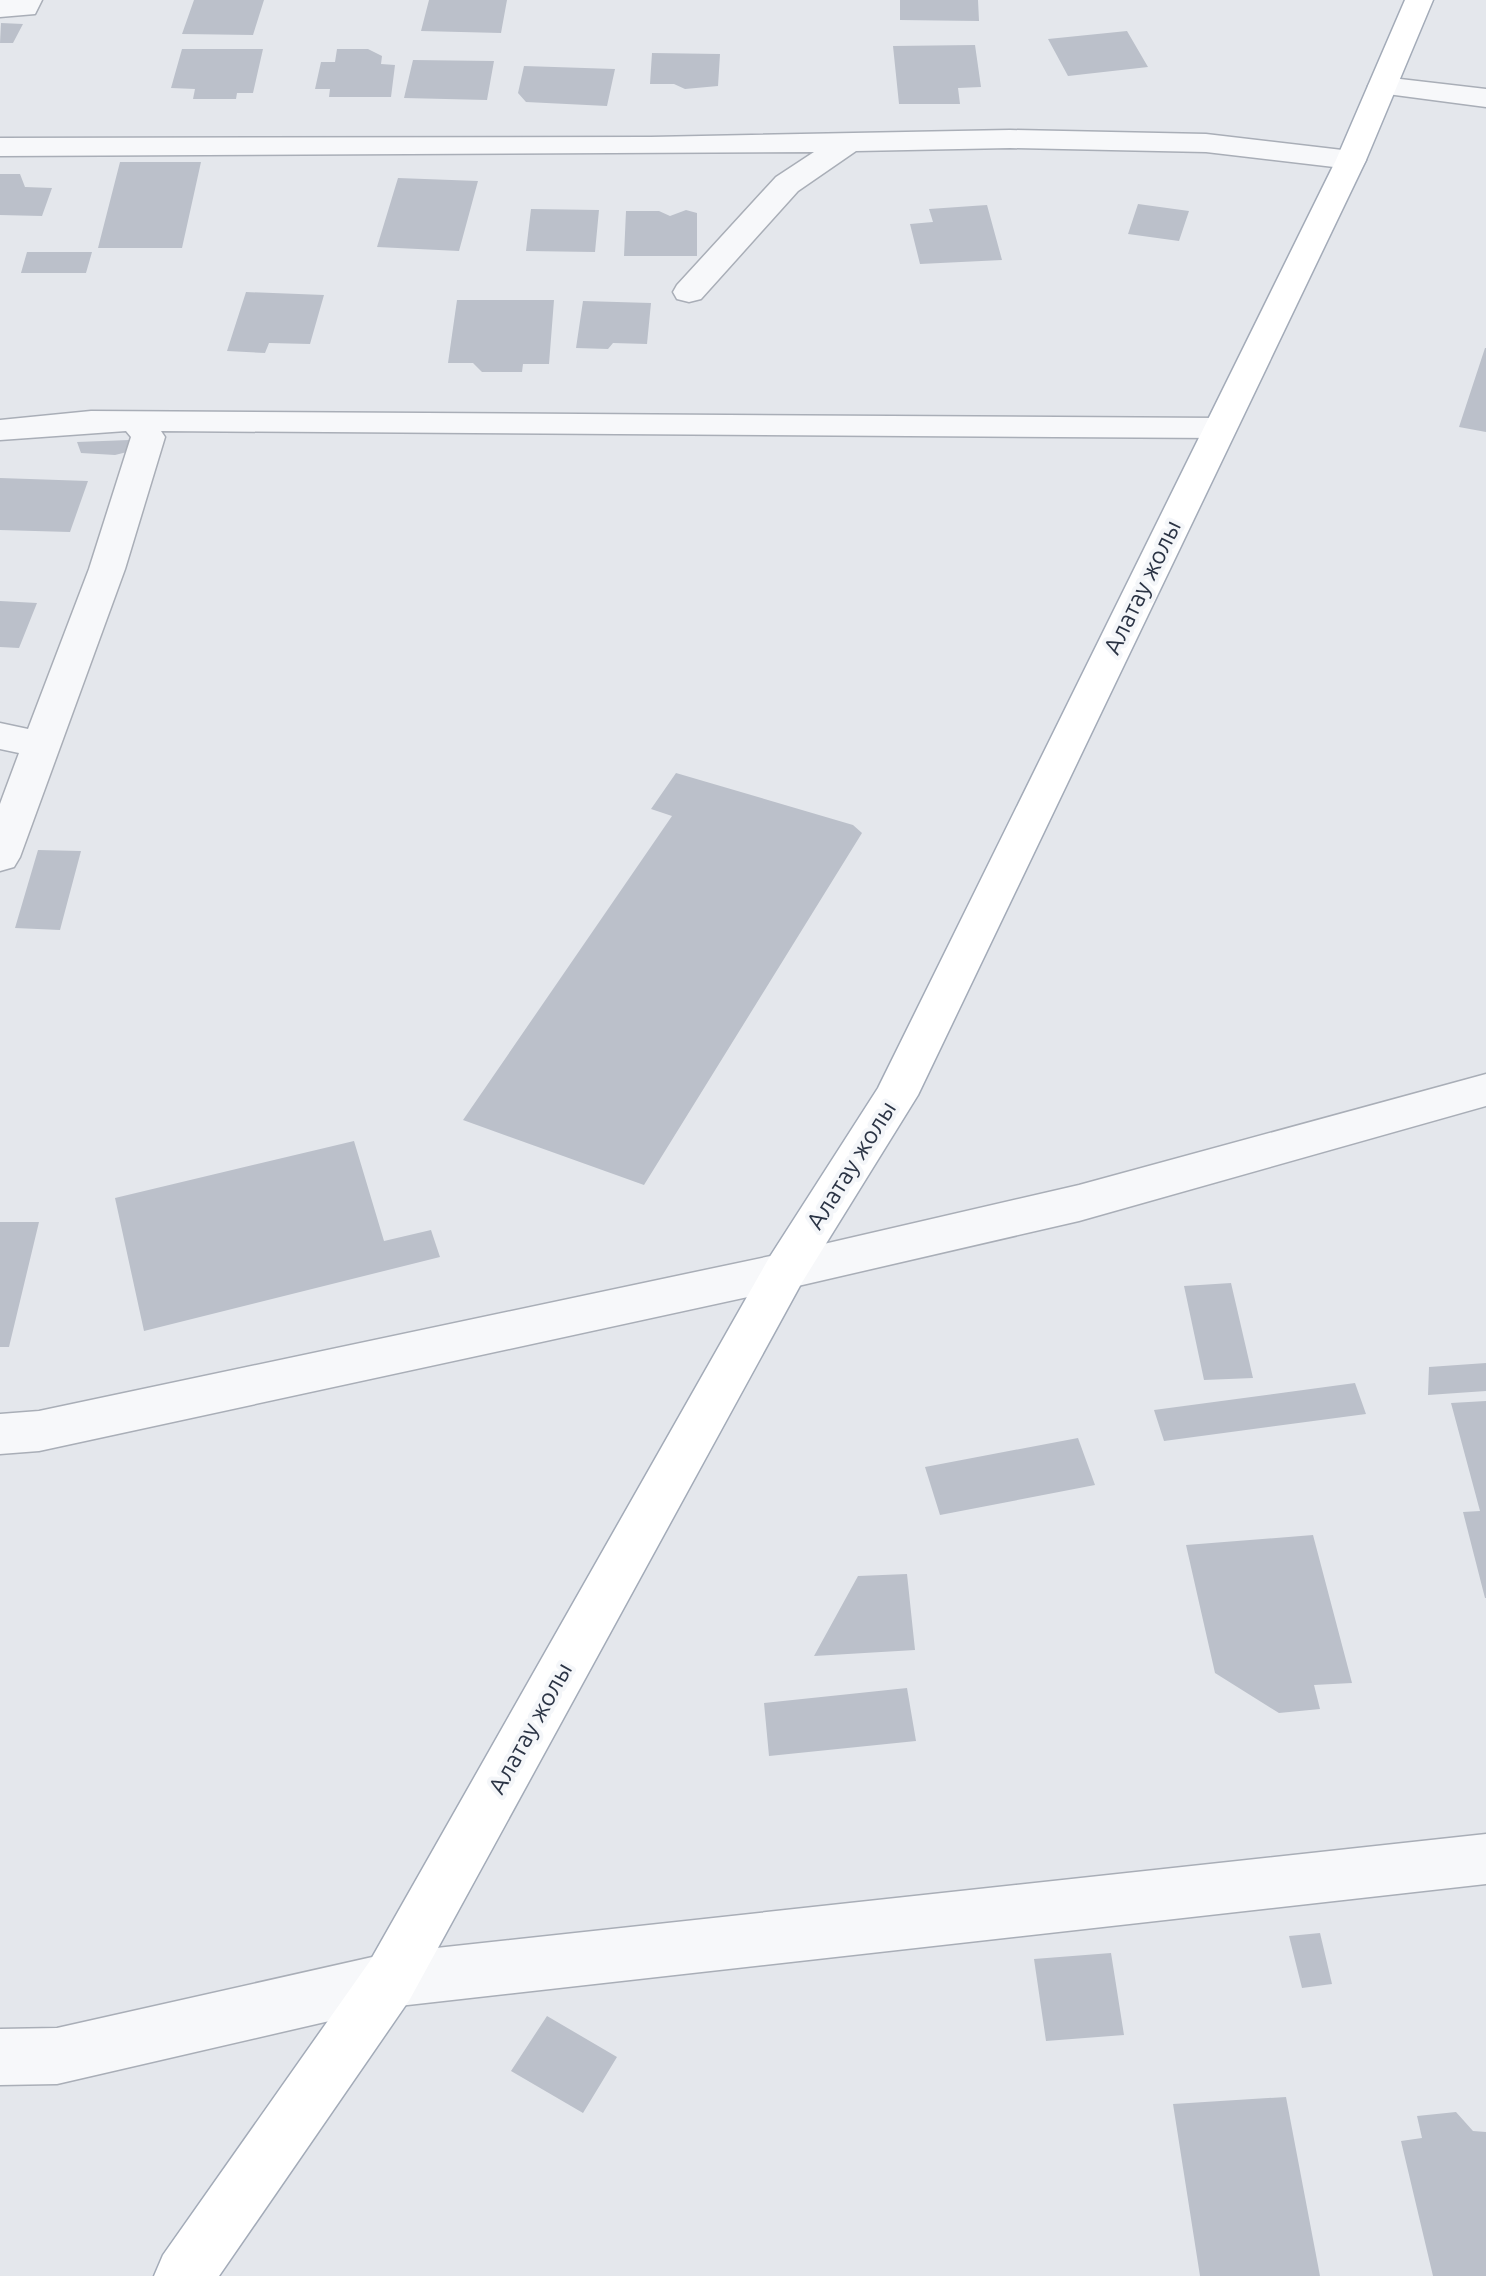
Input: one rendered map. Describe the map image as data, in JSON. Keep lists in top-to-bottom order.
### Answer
{
  "streets": {
    "main road": ["Алатау жолы"]
  }
}
